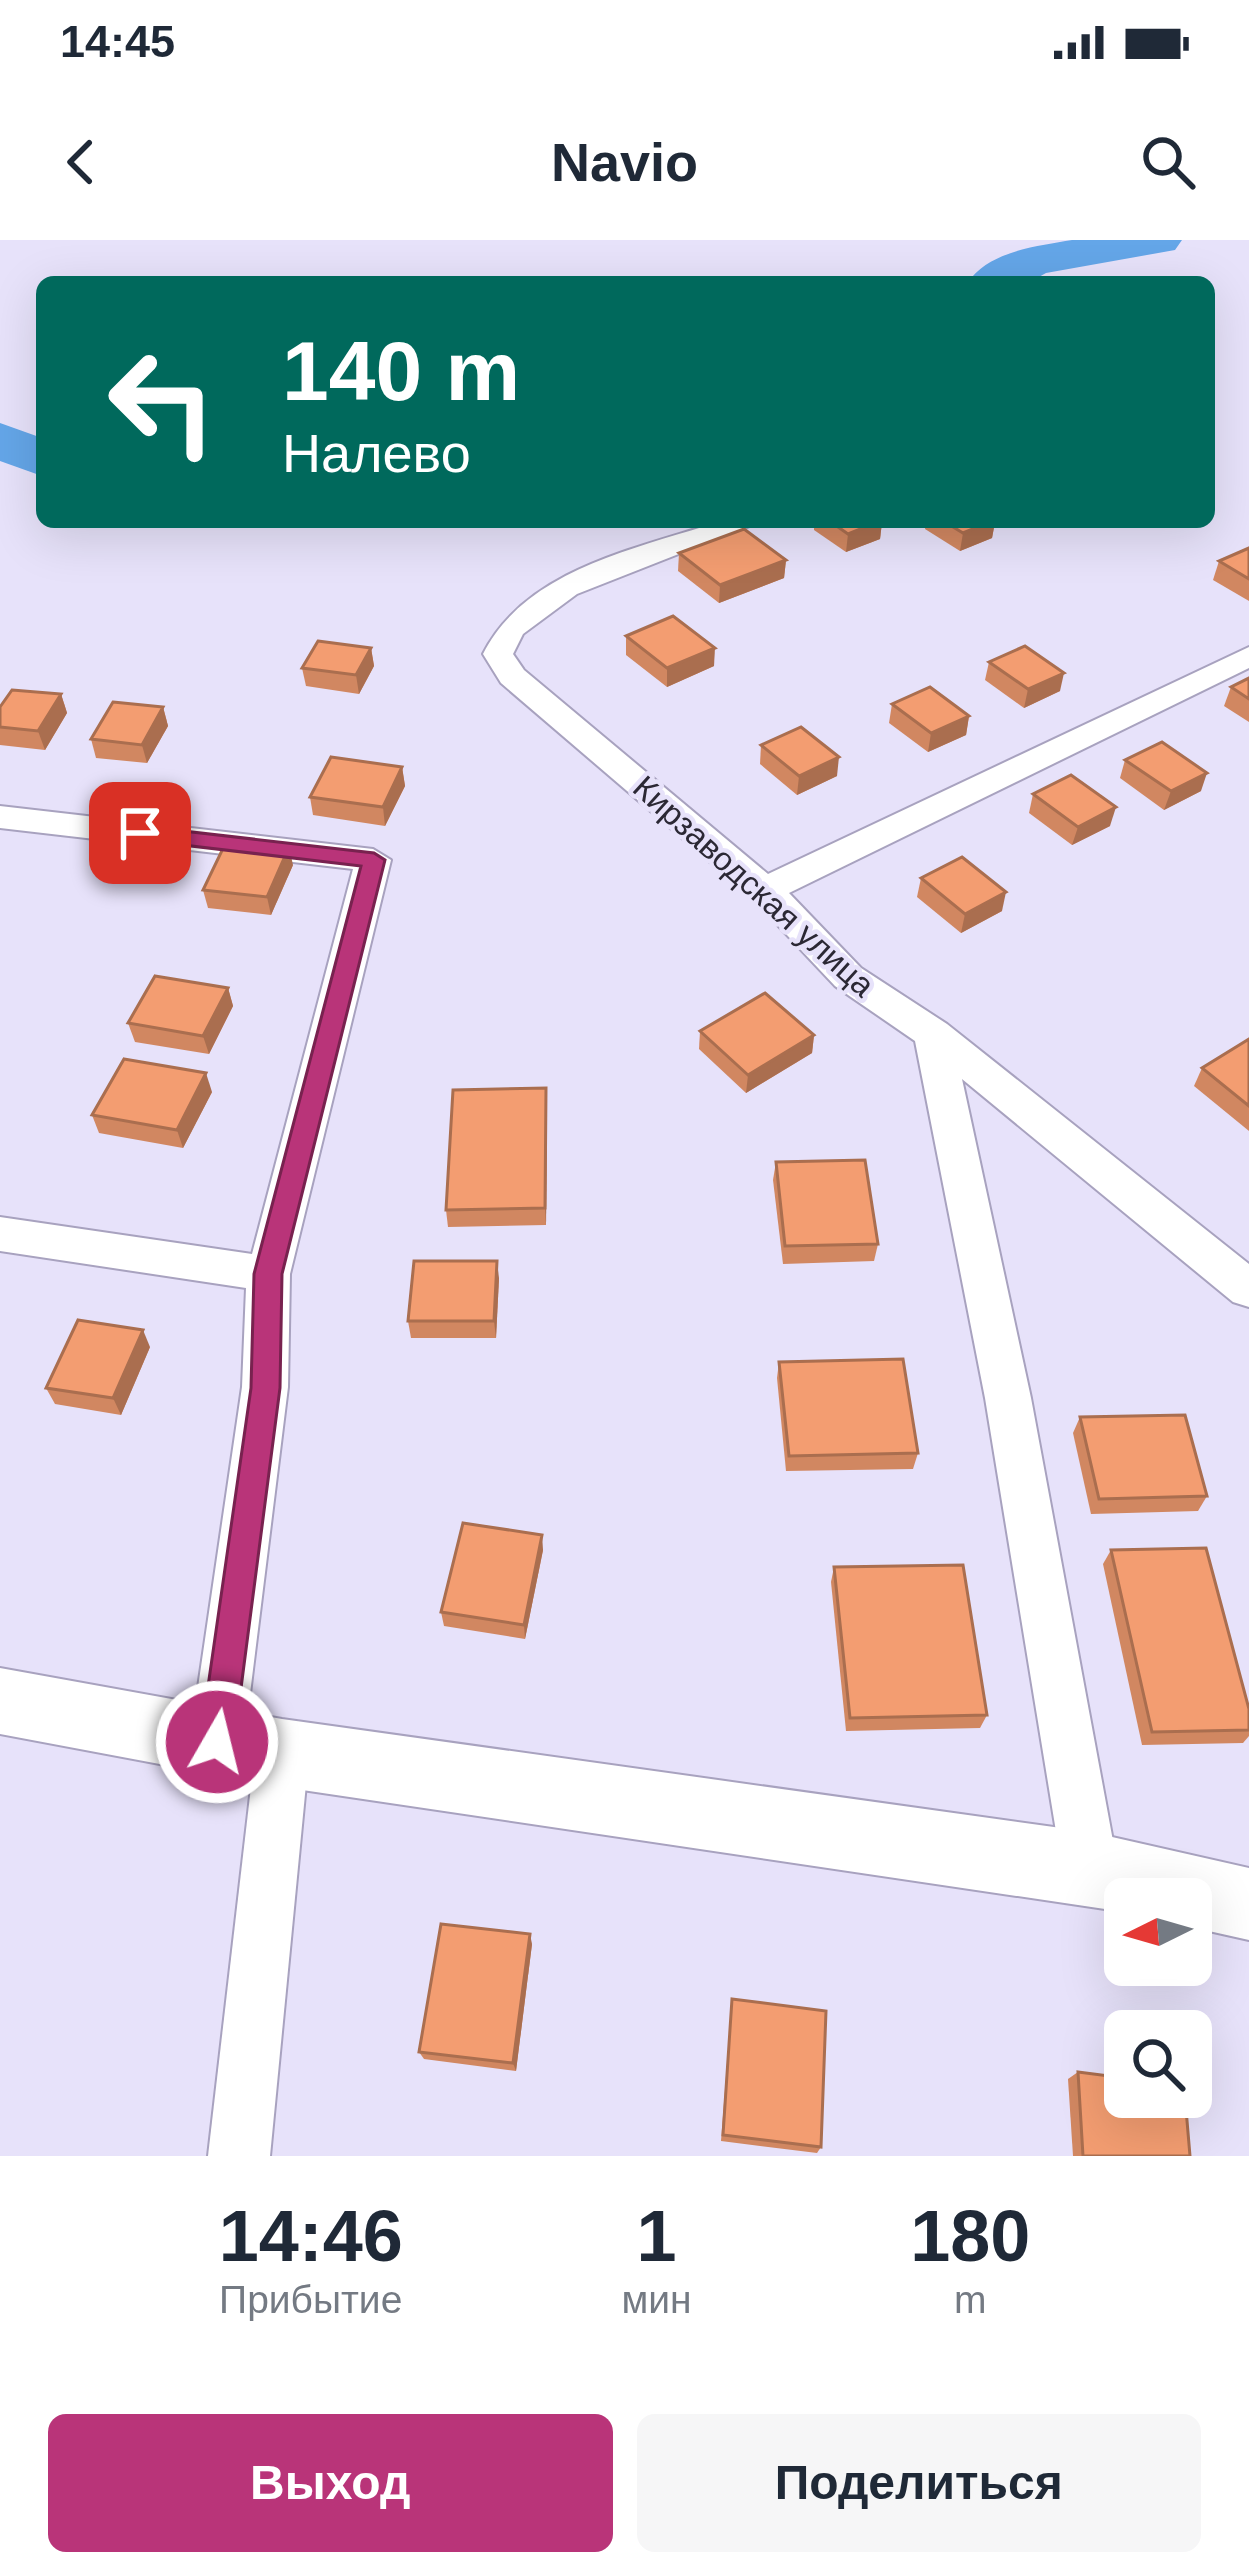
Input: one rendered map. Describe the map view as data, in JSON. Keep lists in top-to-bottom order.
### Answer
{
  "streets": {
    "street": ["Кирзаводская улица"]
  },
  "north": "left",
  "page": {
    "status": "14:45",
    "header": "Navio",
    "turn": ["140 m", "Налево"],
    "eta": [
      "14:46",
      "Прибытие",
      "1",
      "мин",
      "180",
      "m"
    ],
    "buttons": ["Выход", "Поделиться"]
  }
}
